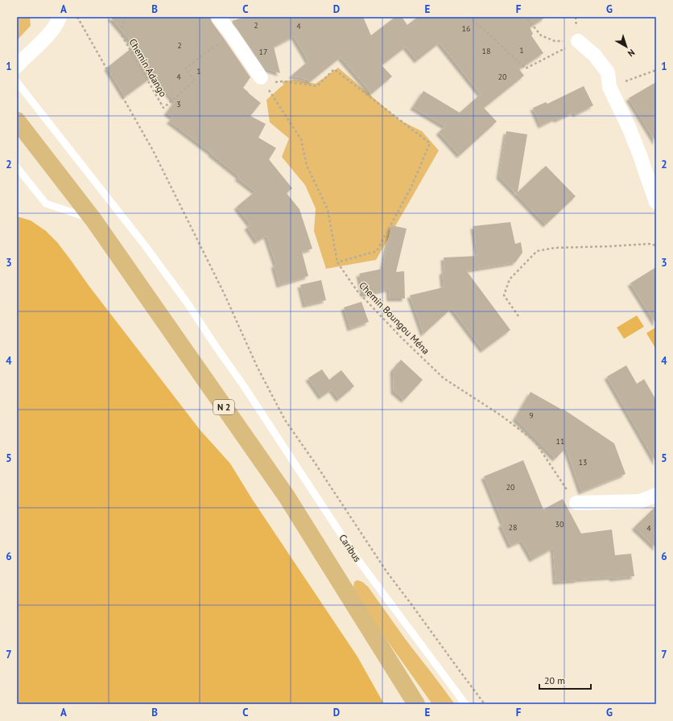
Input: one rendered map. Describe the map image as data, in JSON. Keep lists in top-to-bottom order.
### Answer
{
  "streets": {
    "main road": ["N 2"],
    "lane": ["Caribus"],
    "path": ["Chemin Adango", "Chemin Boungou Ména"]
  },
  "house_numbers": [
    "2",
    "4",
    "16",
    "2",
    "1",
    "18",
    "17",
    "1",
    "4",
    "20",
    "3",
    "9",
    "11",
    "13",
    "20",
    "30",
    "28",
    "4"
  ],
  "scale_bar": "20 m",
  "north": "bottom right",
  "grid": {
    "columns": [
      "A",
      "B",
      "C",
      "D",
      "E",
      "F",
      "G"
    ],
    "rows": [
      "1",
      "2",
      "3",
      "4",
      "5",
      "6",
      "7"
    ]
  }
}
